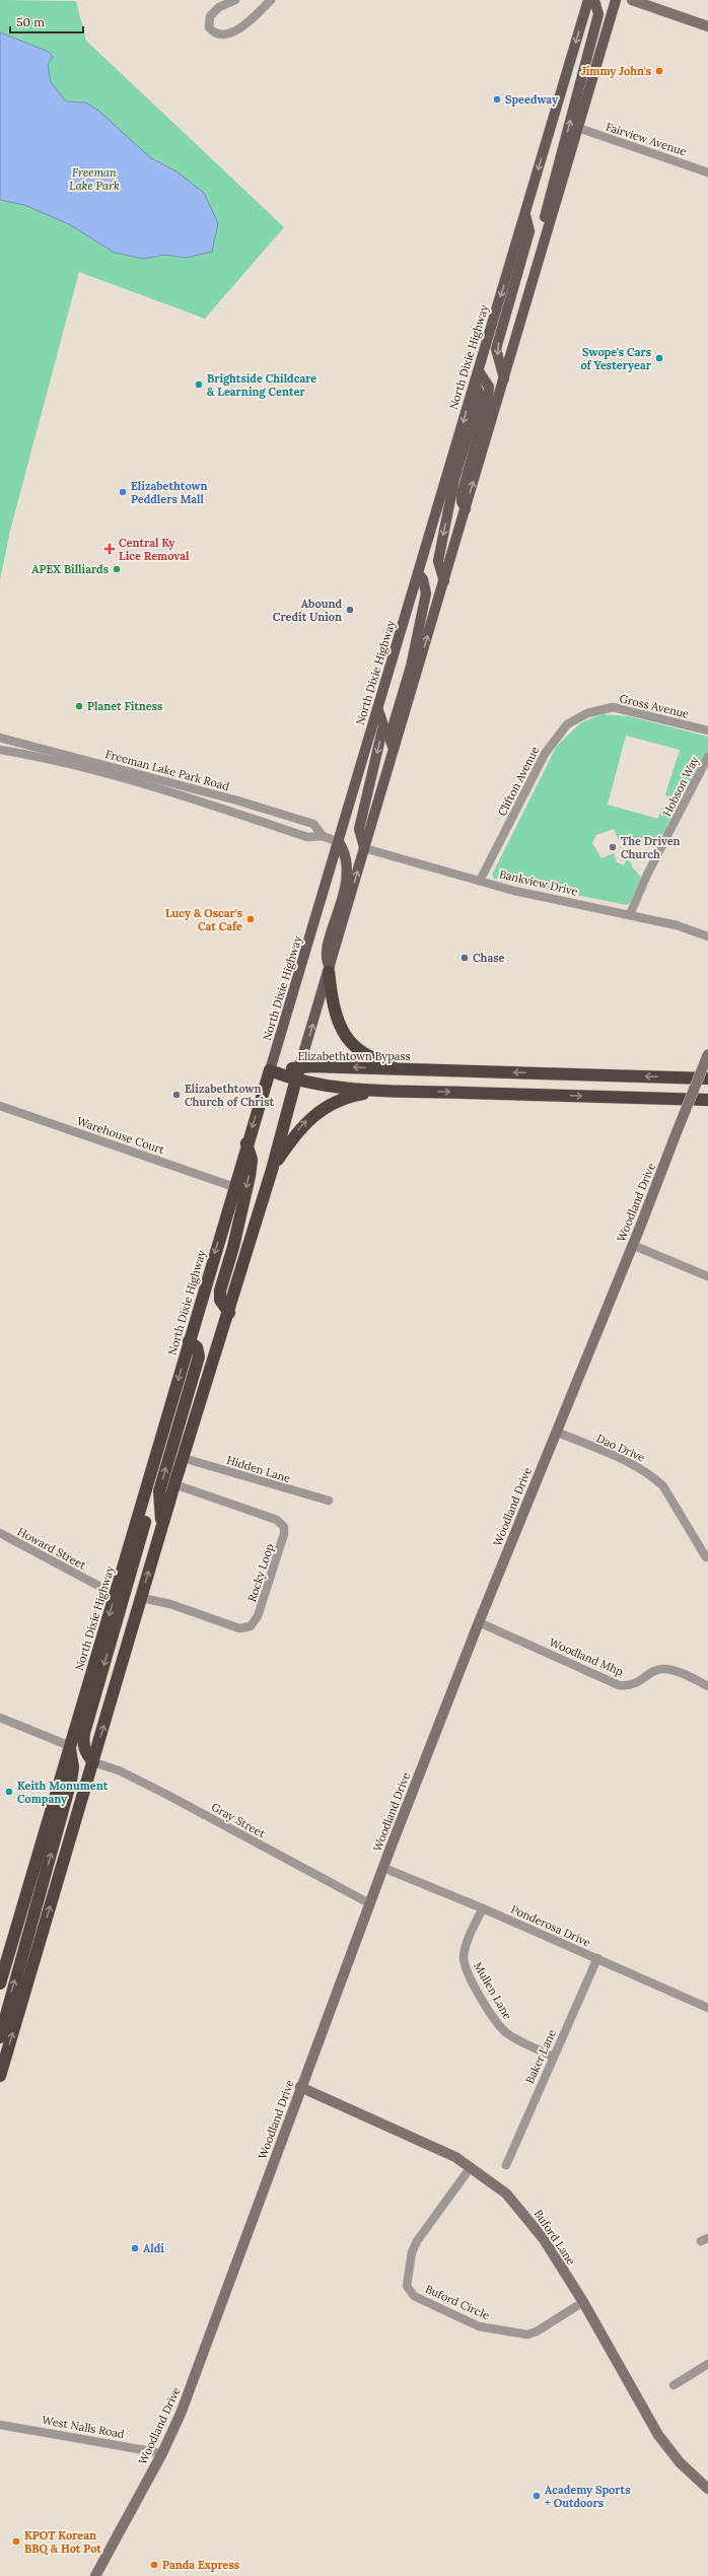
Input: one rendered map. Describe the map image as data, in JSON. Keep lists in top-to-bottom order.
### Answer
{
  "streets": {
    "highway": ["North Dixie Highway", "Elizabethtown Bypass"],
    "street": [
      "Fairview Avenue",
      "Gross Avenue",
      "Freeman Lake Park Road",
      "Clifton Avenue",
      "Hobson Way",
      "Bankview Drive",
      "Warehouse Court",
      "Woodland Drive",
      "Dao Drive",
      "Hidden Lane",
      "Howard Street",
      "Rocky Loop",
      "Woodland Mhp",
      "Gray Street",
      "Ponderosa Drive",
      "Mullen Lane",
      "Baker Lane",
      "Buford Lane",
      "Buford Circle",
      "West Nalls Road"
    ]
  },
  "crossings": [
    ["North Dixie Highway", "Freeman Lake Park Road"],
    ["North Dixie Highway", "Elizabethtown Bypass"],
    ["North Dixie Highway", "Warehouse Court"],
    ["North Dixie Highway", "Howard Street"],
    ["Gross Avenue", "Clifton Avenue"],
    ["Clifton Avenue", "Bankview Drive"],
    ["Hobson Way", "Bankview Drive"],
    ["Woodland Drive", "Dao Drive"],
    ["Woodland Drive", "Woodland Mhp"],
    ["Woodland Drive", "Gray Street"],
    ["Woodland Drive", "Ponderosa Drive"],
    ["Woodland Drive", "Buford Lane"],
    ["Woodland Drive", "West Nalls Road"],
    ["Ponderosa Drive", "Mullen Lane"],
    ["Ponderosa Drive", "Baker Lane"],
    ["Mullen Lane", "Baker Lane"],
    ["Buford Lane", "Buford Circle"]
  ],
  "parks": ["Freeman Lake Park"],
  "places": {
    "other": [
      "Jimmy John's",
      "Speedway",
      "Swope's Cars of Yesteryear",
      "Brightside Childcare & Learning Center",
      "Elizabethtown Peddlers Mall",
      "APEX Billiards",
      "Abound Credit Union",
      "Planet Fitness",
      "The Driven Church",
      "Lucy & Oscar's Cat Cafe",
      "Chase",
      "Elizabethtown Church of Christ",
      "Keith Monument Company",
      "Aldi",
      "Academy Sports + Outdoors",
      "KPOT Korean BBQ & Hot Pot",
      "Panda Express"
    ],
    "health": ["Central Ky Lice Removal"]
  },
  "scale_bar": "50 m"
}
